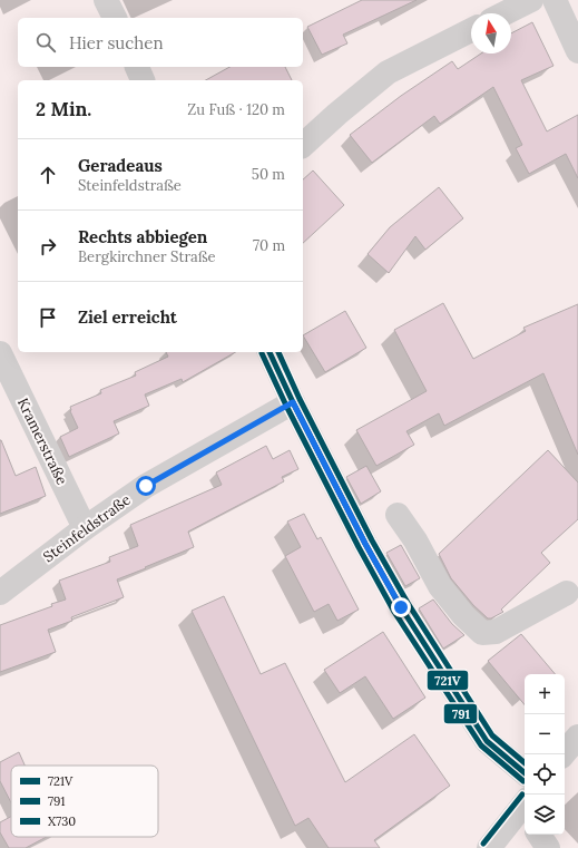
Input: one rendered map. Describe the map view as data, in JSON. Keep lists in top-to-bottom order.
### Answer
{
  "streets": {
    "street": ["Kramerstraße", "Steinfeldstraße"]
  },
  "crossings": [
    ["Kramerstraße", "Steinfeldstraße"]
  ],
  "lines": ["transit line 721V", "transit line X730", "transit line 791"],
  "legend": ["721V", "791", "X730"],
  "north": "top",
  "page": {
    "search": "Hier suchen",
    "heading": ["2 Min.", "Zu Fuß · 120 m"],
    "list": [
      ["Geradeaus", "Steinfeldstraße", "50 m"],
      ["Rechts abbiegen", "Bergkirchner Straße", "70 m"],
      "Ziel erreicht"
    ],
    "map_buttons": ["+", "−"]
  }
}
